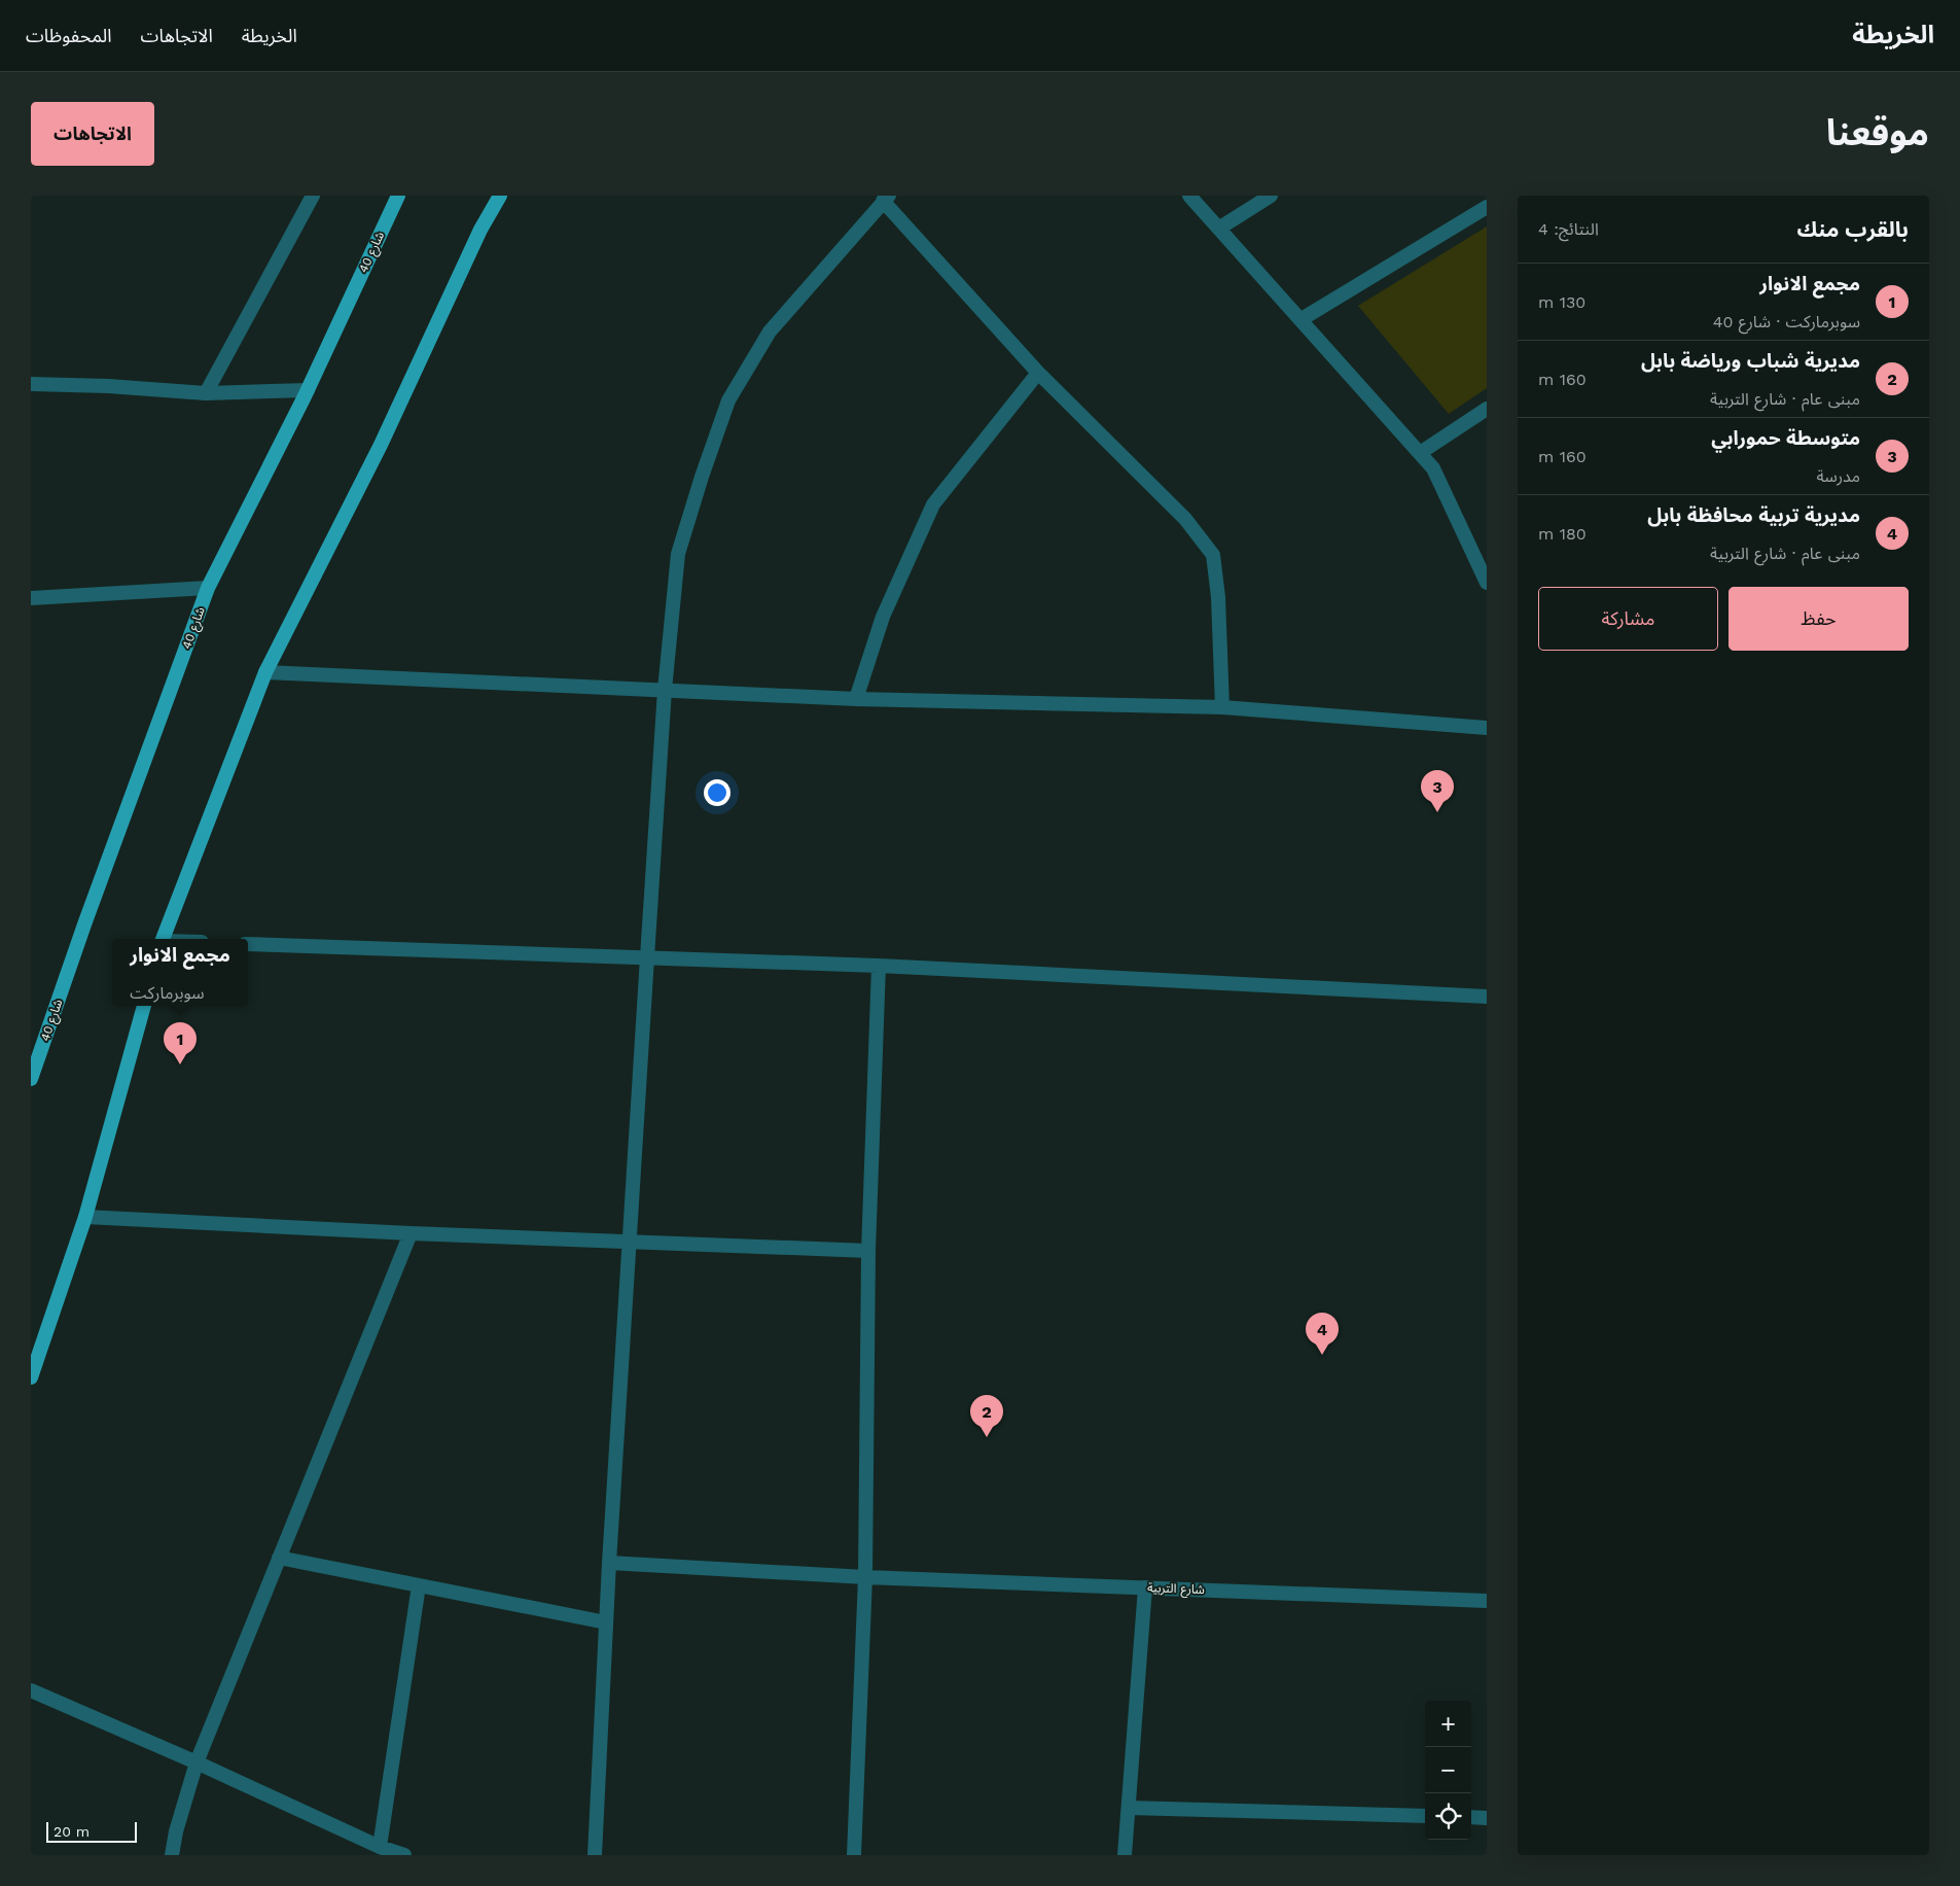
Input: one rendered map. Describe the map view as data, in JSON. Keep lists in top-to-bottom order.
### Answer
{
  "streets": {
    "main road": ["شارع 40"],
    "street": ["شارع التربية"]
  },
  "scale_bar": "20 m",
  "page": {
    "header": "الخريطة",
    "nav": ["الخريطة", "الاتجاهات", "المحفوظات"],
    "title": "موقعنا",
    "buttons": [
      "الاتجاهات",
      ["حفظ", "مشاركة"]
    ],
    "heading": ["بالقرب منك", "النتائج: 4"],
    "list": [
      {
        "mark": "1",
        "name": "مجمع الانوار",
        "note": "سوبرماركت · شارع 40",
        "value": "130 m"
      },
      {
        "mark": "2",
        "name": "مديرية شباب ورياضة بابل",
        "note": "مبنى عام · شارع التربية",
        "value": "160 m"
      },
      {
        "mark": "3",
        "name": "متوسطة حمورابي",
        "note": "مدرسة",
        "value": "160 m"
      },
      {
        "mark": "4",
        "name": "مديرية تربية محافظة بابل",
        "note": "مبنى عام · شارع التربية",
        "value": "180 m"
      }
    ],
    "pins": [
      "3",
      "1",
      "4",
      "2"
    ],
    "popup": ["مجمع الانوار", "سوبرماركت"],
    "map_buttons": ["+", "−"],
    "scale": "20 m"
  }
}
